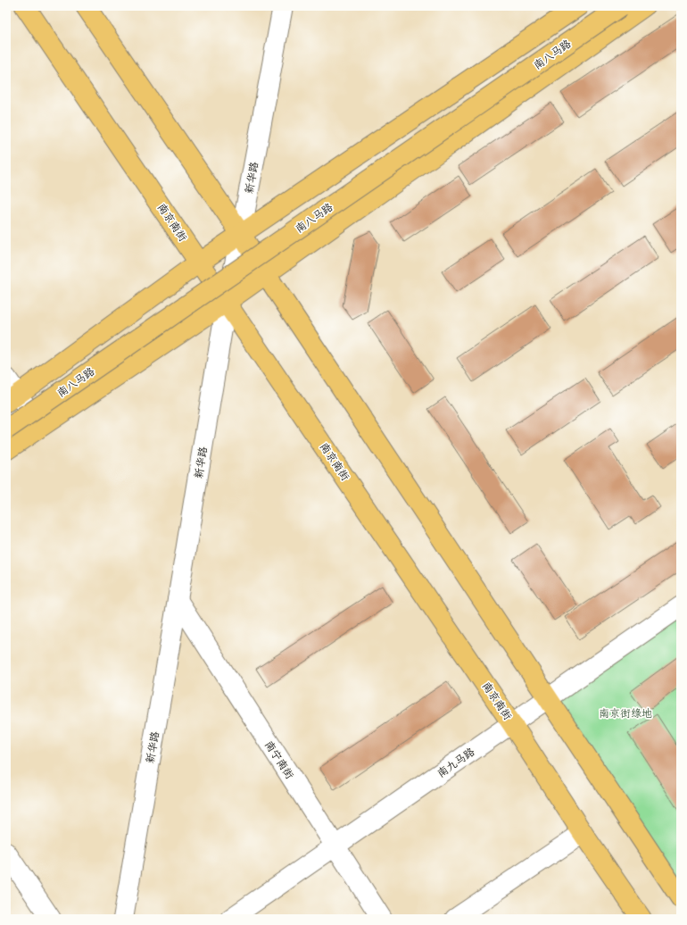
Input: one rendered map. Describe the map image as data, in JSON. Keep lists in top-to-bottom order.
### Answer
{
  "streets": {
    "main road": ["南八马路", "南京南街"],
    "street": ["新华路", "南宁南街", "南九马路"]
  },
  "crossings": [
    ["南八马路", "新华路"],
    ["南八马路", "南京南街"],
    ["新华路", "南京南街"],
    ["新华路", "南宁南街"],
    ["南京南街", "南九马路"],
    ["南宁南街", "南九马路"]
  ],
  "parks": ["南京街绿地"]
}
